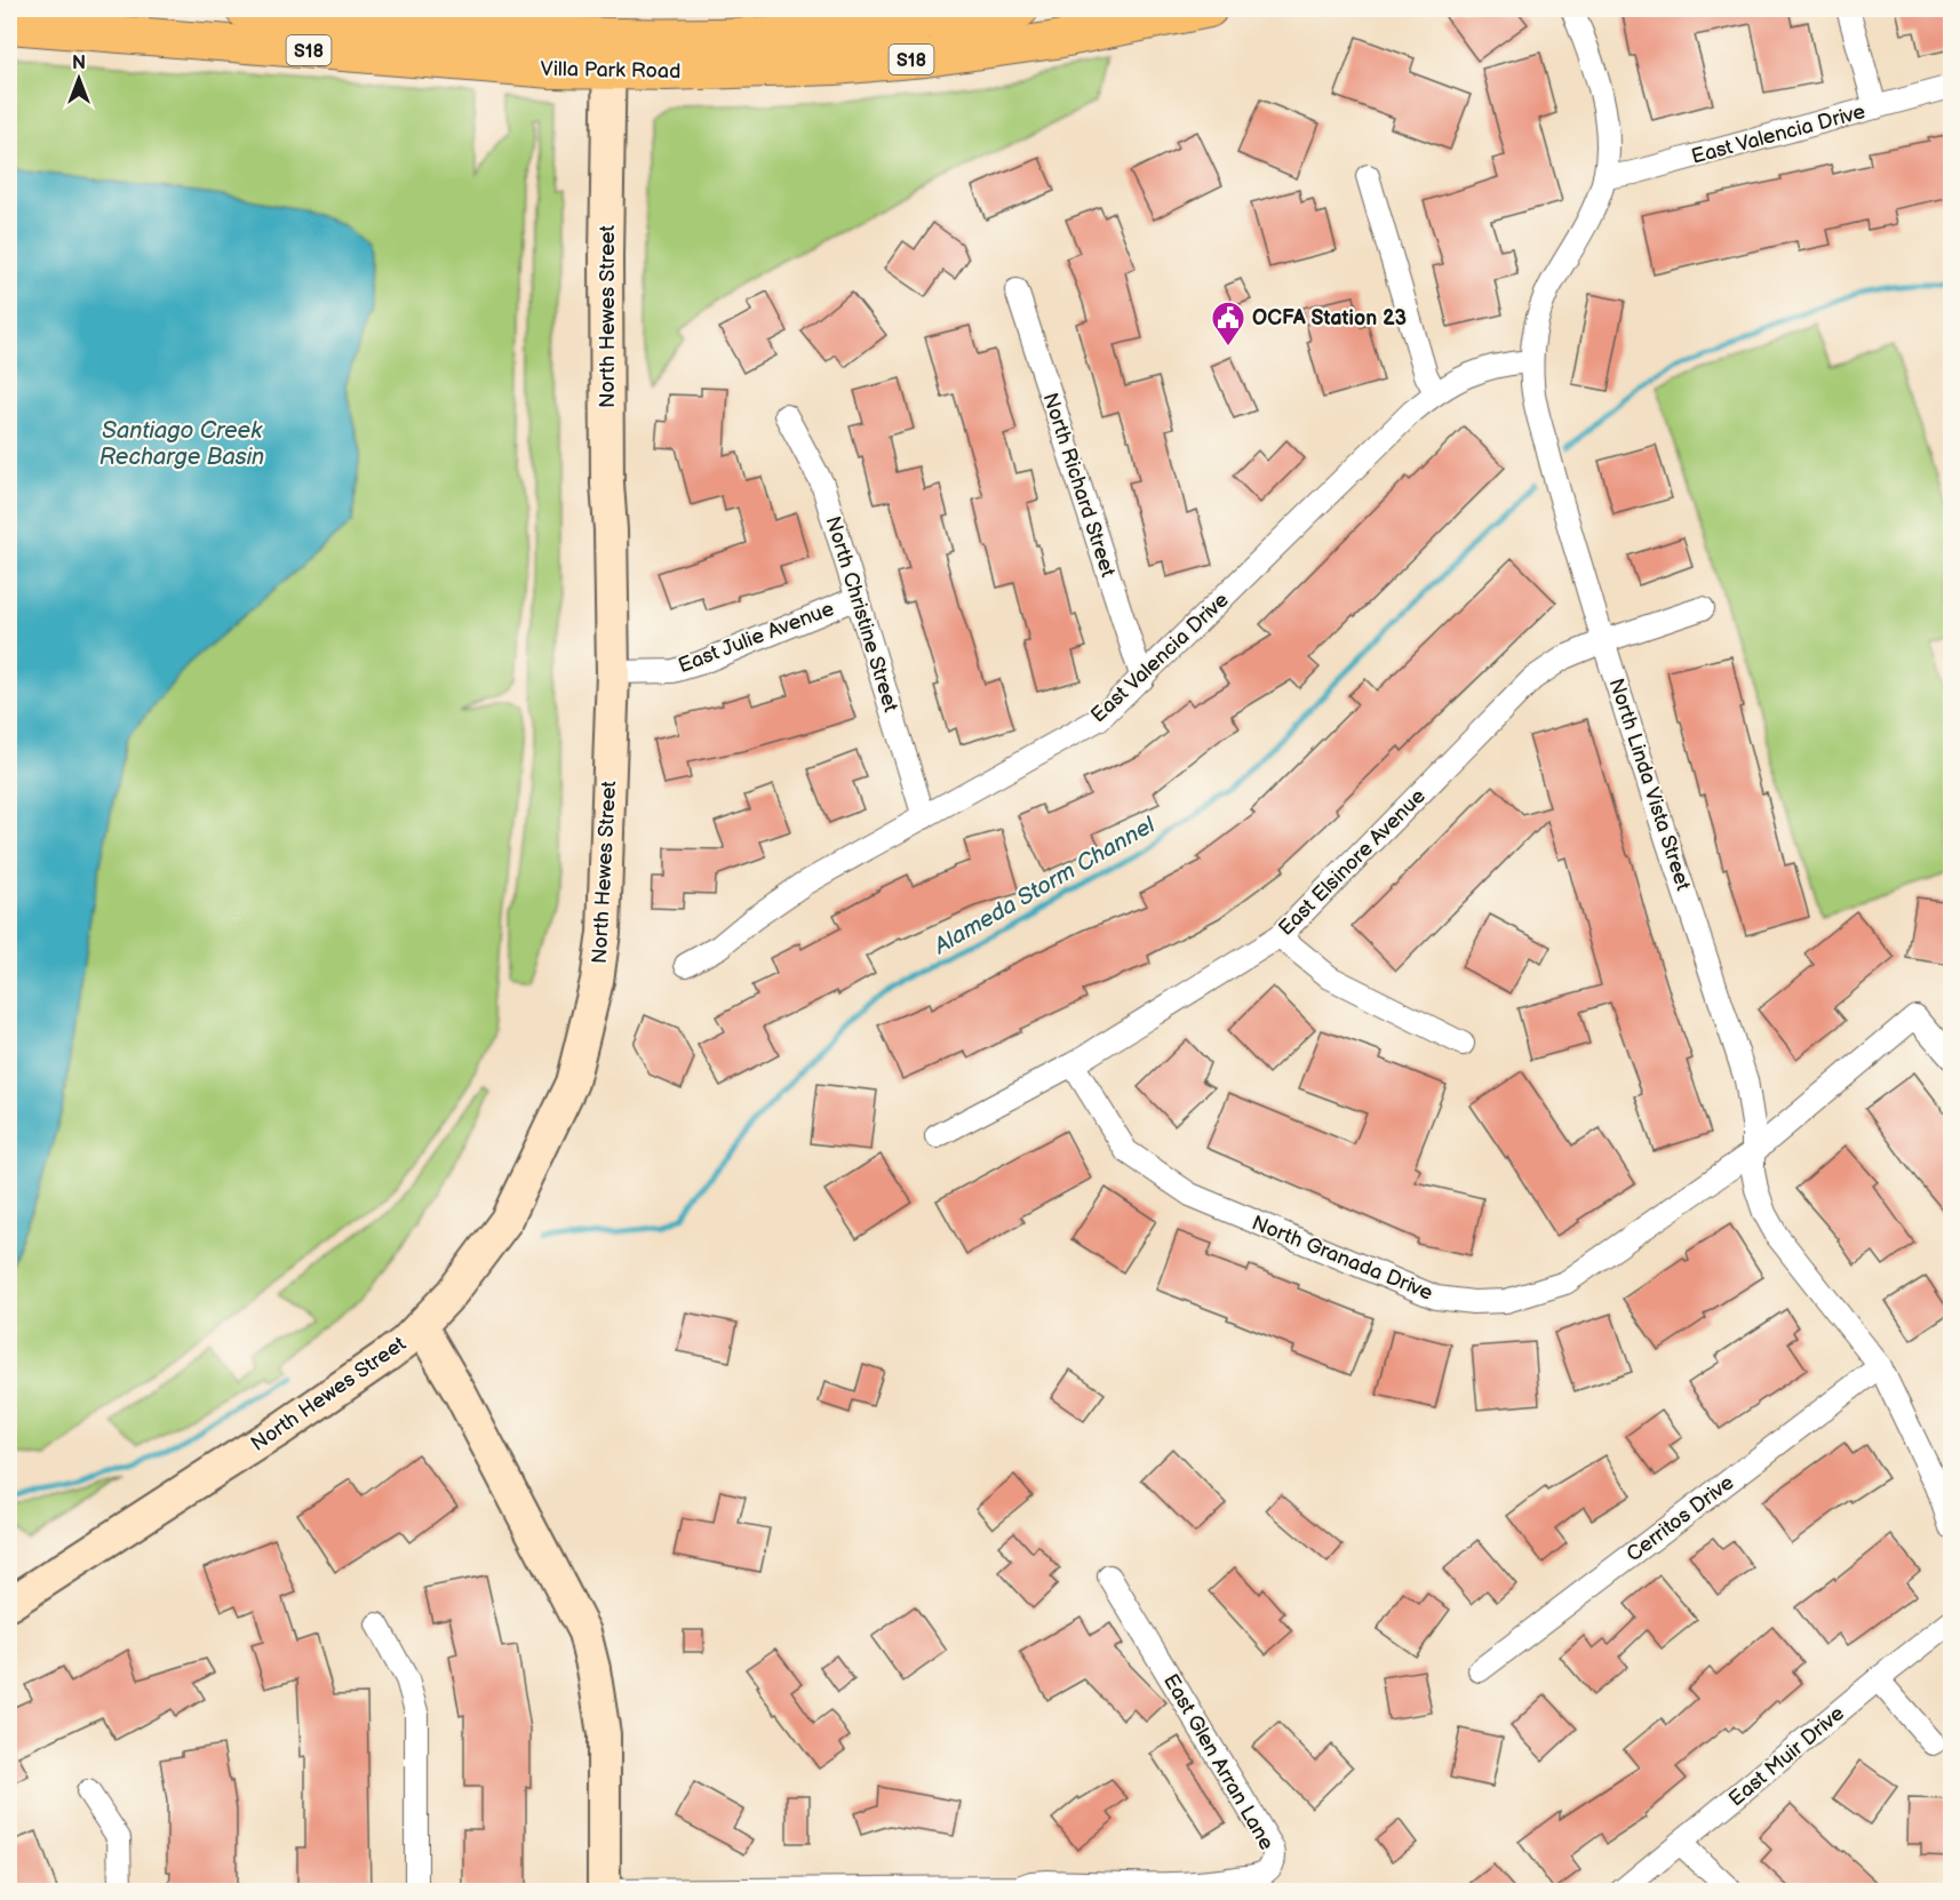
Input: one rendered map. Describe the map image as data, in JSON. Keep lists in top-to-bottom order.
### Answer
{
  "streets": {
    "main road": ["S18", "Villa Park Road", "North Hewes Street"],
    "street": [
      "East Valencia Drive",
      "North Richard Street",
      "North Christine Street",
      "East Julie Avenue",
      "North Linda Vista Street",
      "East Elsinore Avenue",
      "North Granada Drive",
      "Cerritos Drive",
      "East Muir Drive",
      "East Glen Arran Lane"
    ]
  },
  "crossings": [
    ["Villa Park Road", "North Hewes Street"],
    ["East Valencia Drive", "North Richard Street"],
    ["East Valencia Drive", "North Christine Street"],
    ["East Valencia Drive", "North Linda Vista Street"],
    ["North Hewes Street", "East Julie Avenue"],
    ["North Christine Street", "East Julie Avenue"],
    ["North Linda Vista Street", "East Elsinore Avenue"],
    ["North Linda Vista Street", "North Granada Drive"],
    ["North Linda Vista Street", "Cerritos Drive"],
    ["East Elsinore Avenue", "North Granada Drive"]
  ],
  "water": ["Santiago Creek Recharge Basin", "Alameda Storm Channel"],
  "places": {
    "public building": ["OCFA Station 23"]
  },
  "north": "top"
}
